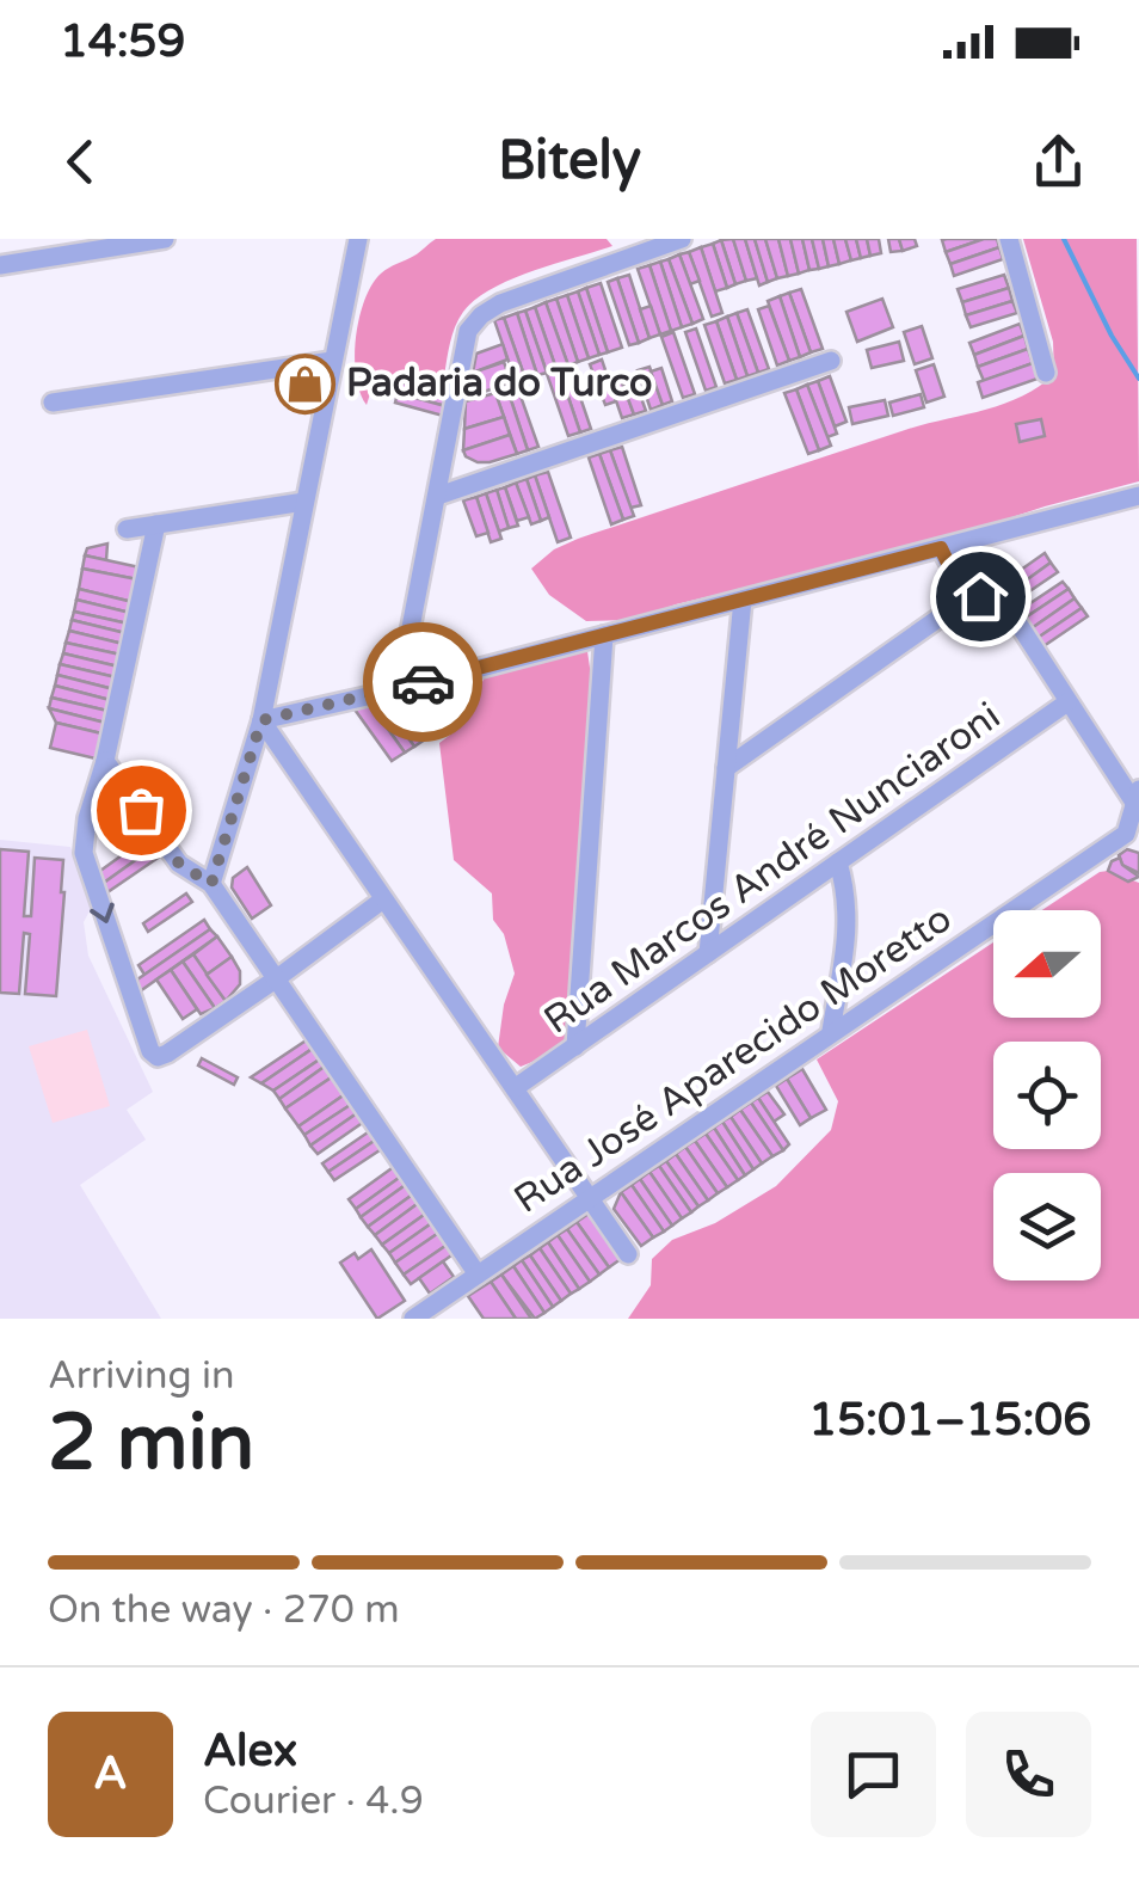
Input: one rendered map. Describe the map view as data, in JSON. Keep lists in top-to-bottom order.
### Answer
{
  "streets": {
    "street": ["Rua Marcos André Nunciaroni", "Rua José Aparecido Moretto"]
  },
  "places": {
    "shop": ["Padaria do Turco"]
  },
  "north": "left",
  "page": {
    "status": "14:59",
    "header": "Bitely",
    "heading": ["2 min", "Arriving in", "15:01–15:06"],
    "panel": ["Alex", "Courier · 4.9"],
    "bar": "On the way · 270 m",
    "round": "A"
  }
}
